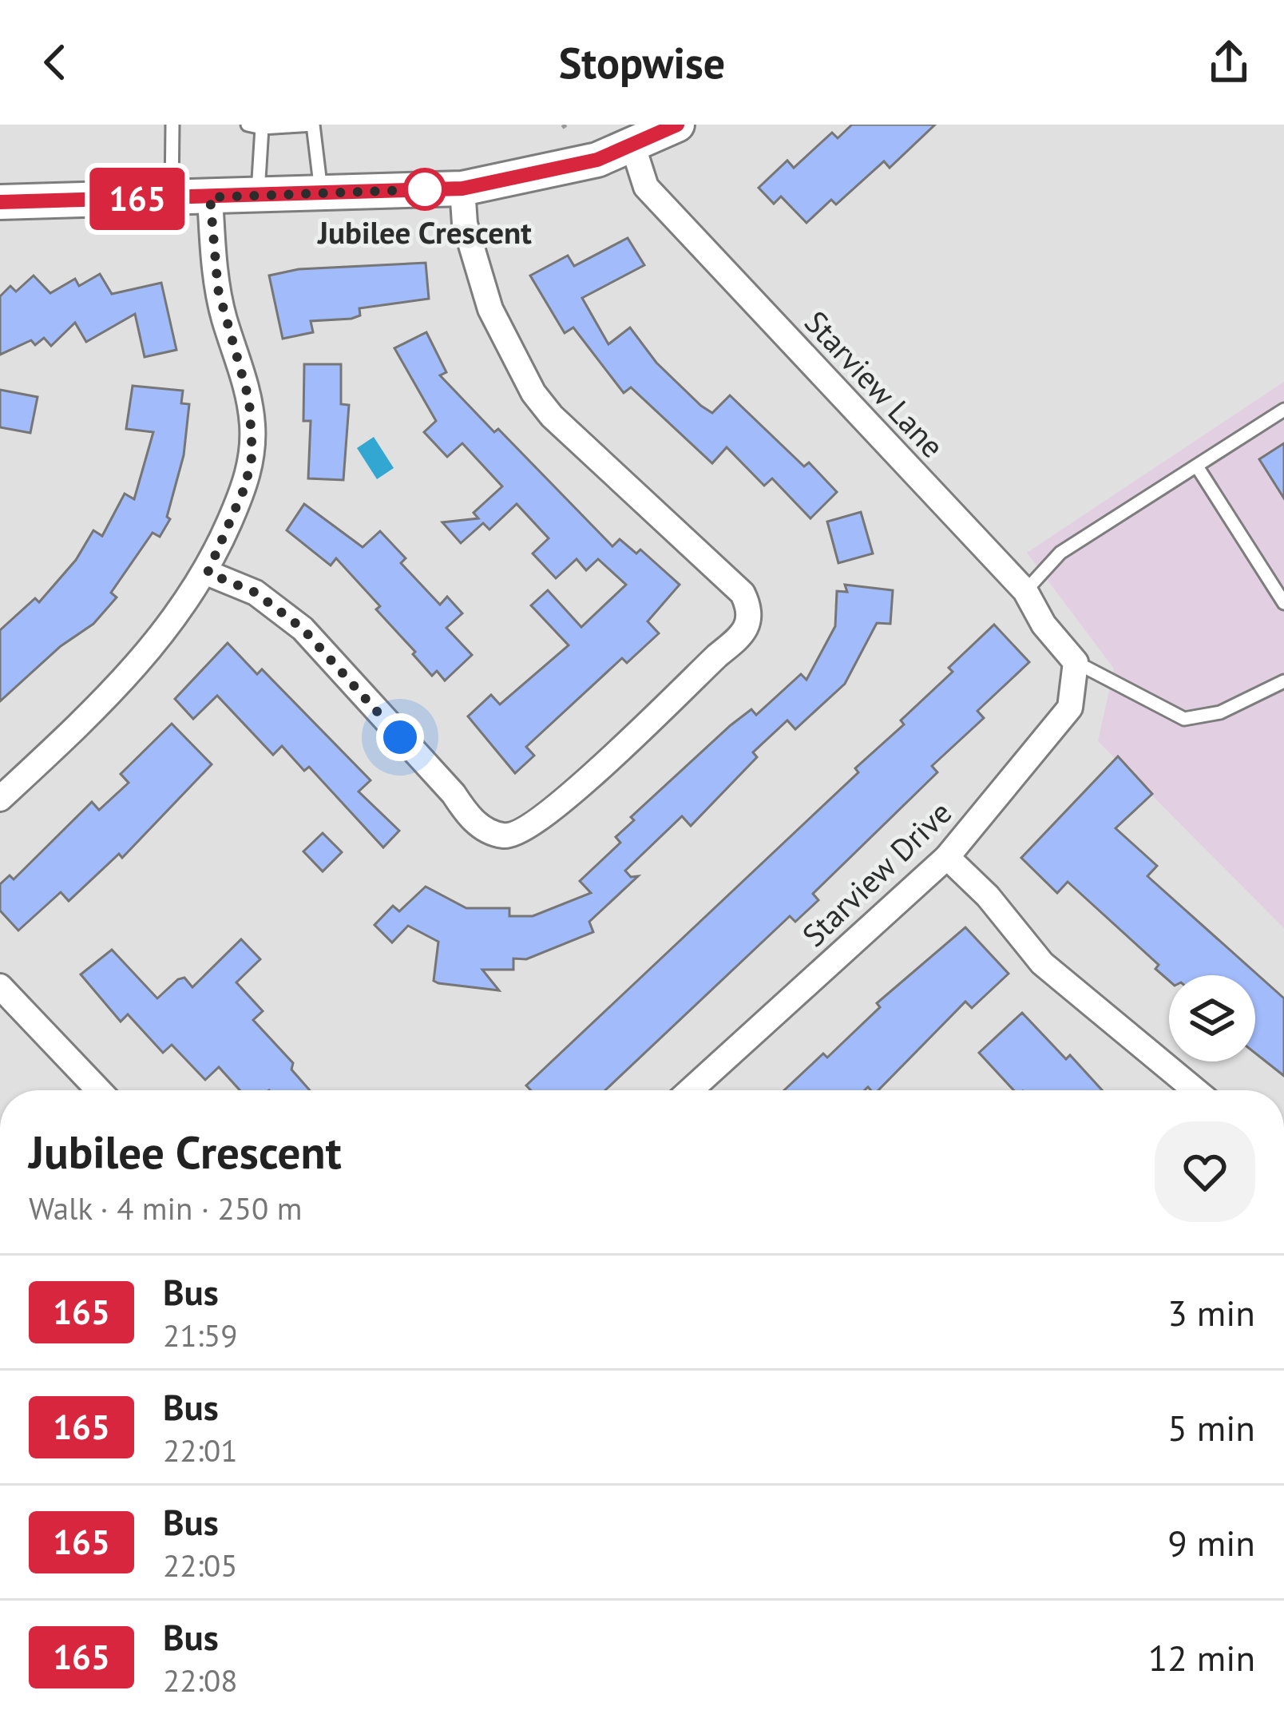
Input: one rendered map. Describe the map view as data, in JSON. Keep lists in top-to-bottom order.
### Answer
{
  "streets": {
    "street": ["Starview Lane", "Starview Drive"]
  },
  "crossings": [
    ["Starview Lane", "Starview Drive"]
  ],
  "places": ["Jubilee Crescent"],
  "lines": ["bus line 165"],
  "page": {
    "header": "Stopwise",
    "on_map": "165",
    "heading": ["Jubilee Crescent", "Walk · 4 min · 250 m"],
    "list": [
      {
        "mark": "165",
        "name": "Bus",
        "note": "21:59",
        "value": "3 min"
      },
      {
        "mark": "165",
        "name": "Bus",
        "note": "22:01",
        "value": "5 min"
      },
      {
        "mark": "165",
        "name": "Bus",
        "note": "22:05",
        "value": "9 min"
      },
      {
        "mark": "165",
        "name": "Bus",
        "note": "22:08",
        "value": "12 min"
      }
    ]
  }
}
